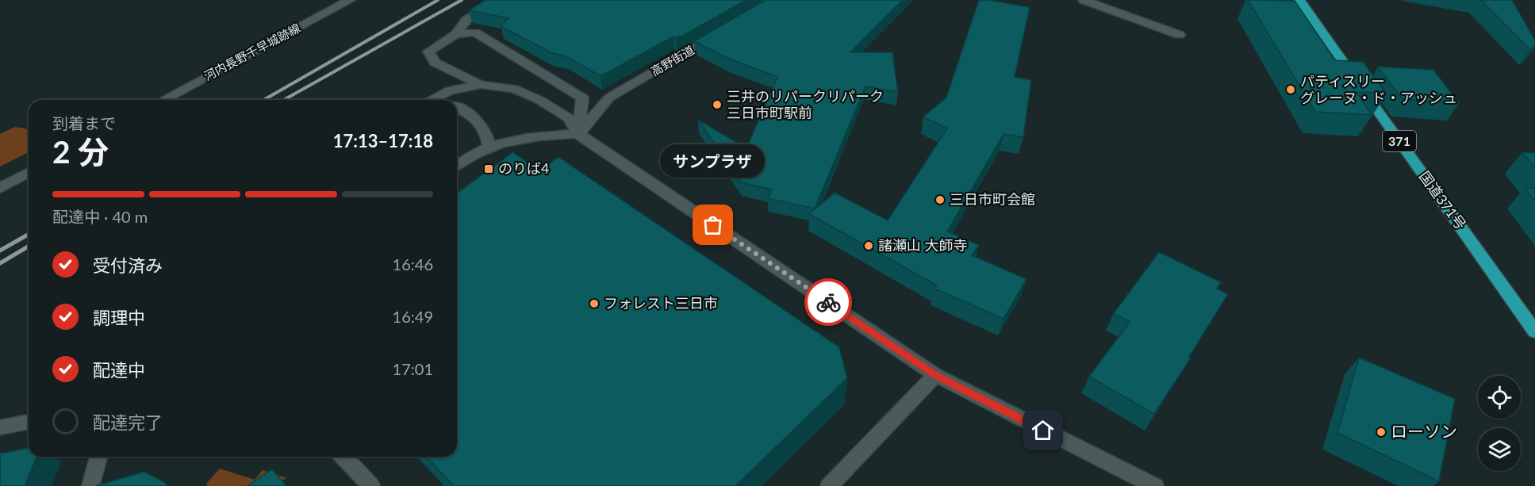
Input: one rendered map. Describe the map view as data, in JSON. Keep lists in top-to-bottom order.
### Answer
{
  "streets": {
    "highway": ["371", "国道371号"],
    "street": ["河内長野千早城跡線", "高野街道"]
  },
  "places": {
    "other": [
      "パティスリー グレーヌ・ド・アッシュ",
      "三井のリパークリパーク 三日市町駅前",
      "三日市町会館",
      "サンプラザ",
      "諸瀬山 大師寺",
      "フォレスト三日市",
      "ローソン"
    ],
    "transit": ["のりば4"]
  },
  "page": {
    "heading": ["2 分", "到着まで", "17:13–17:18"],
    "bubble": "サンプラザ",
    "bar": "配達中 · 40 m",
    "list": [
      ["受付済み", "16:46"],
      ["調理中", "16:49"],
      ["配達中", "17:01"],
      "配達完了"
    ]
  }
}
